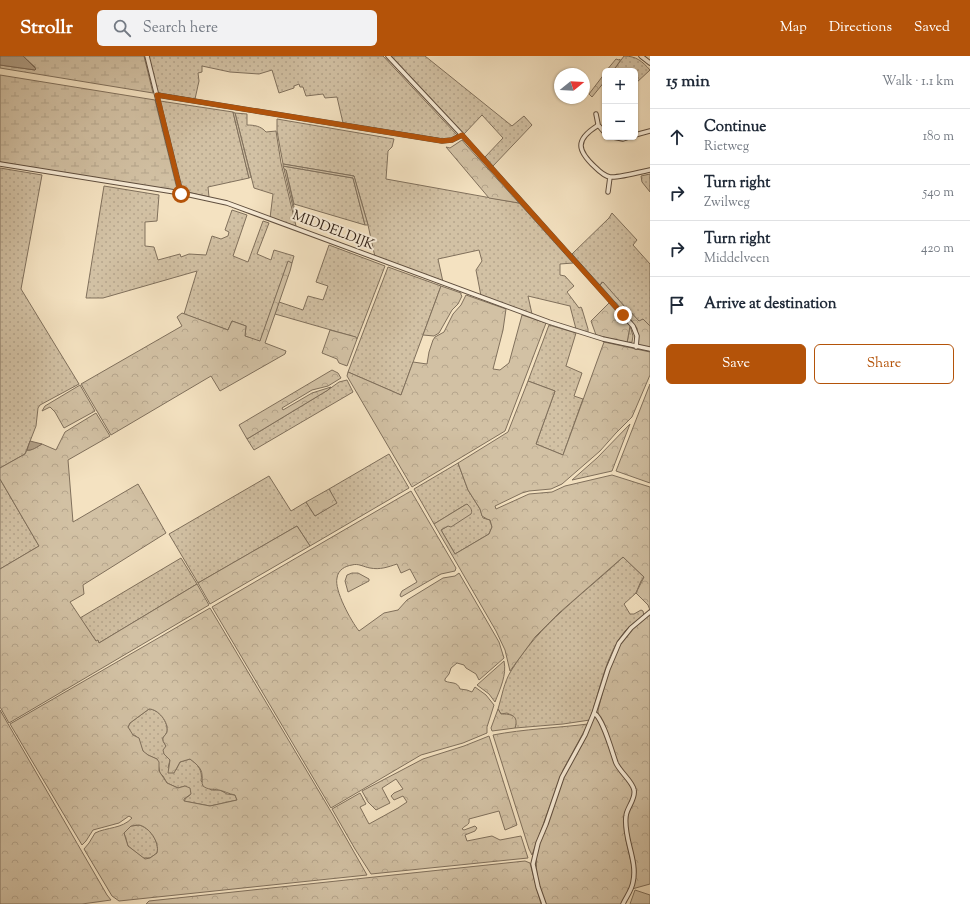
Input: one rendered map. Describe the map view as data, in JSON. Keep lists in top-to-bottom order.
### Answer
{
  "streets": {
    "street": ["MIDDELDIJK"]
  },
  "north": "right",
  "page": {
    "header": "Strollr",
    "search": "Search here",
    "nav": ["Map", "Directions", "Saved"],
    "heading": ["15 min", "Walk · 1.1 km"],
    "map_buttons": ["+", "−"],
    "list": [
      ["Continue", "Rietweg", "180 m"],
      ["Turn right", "Zwilweg", "540 m"],
      ["Turn right", "Middelveen", "420 m"],
      "Arrive at destination"
    ],
    "buttons": ["Save", "Share"]
  }
}
